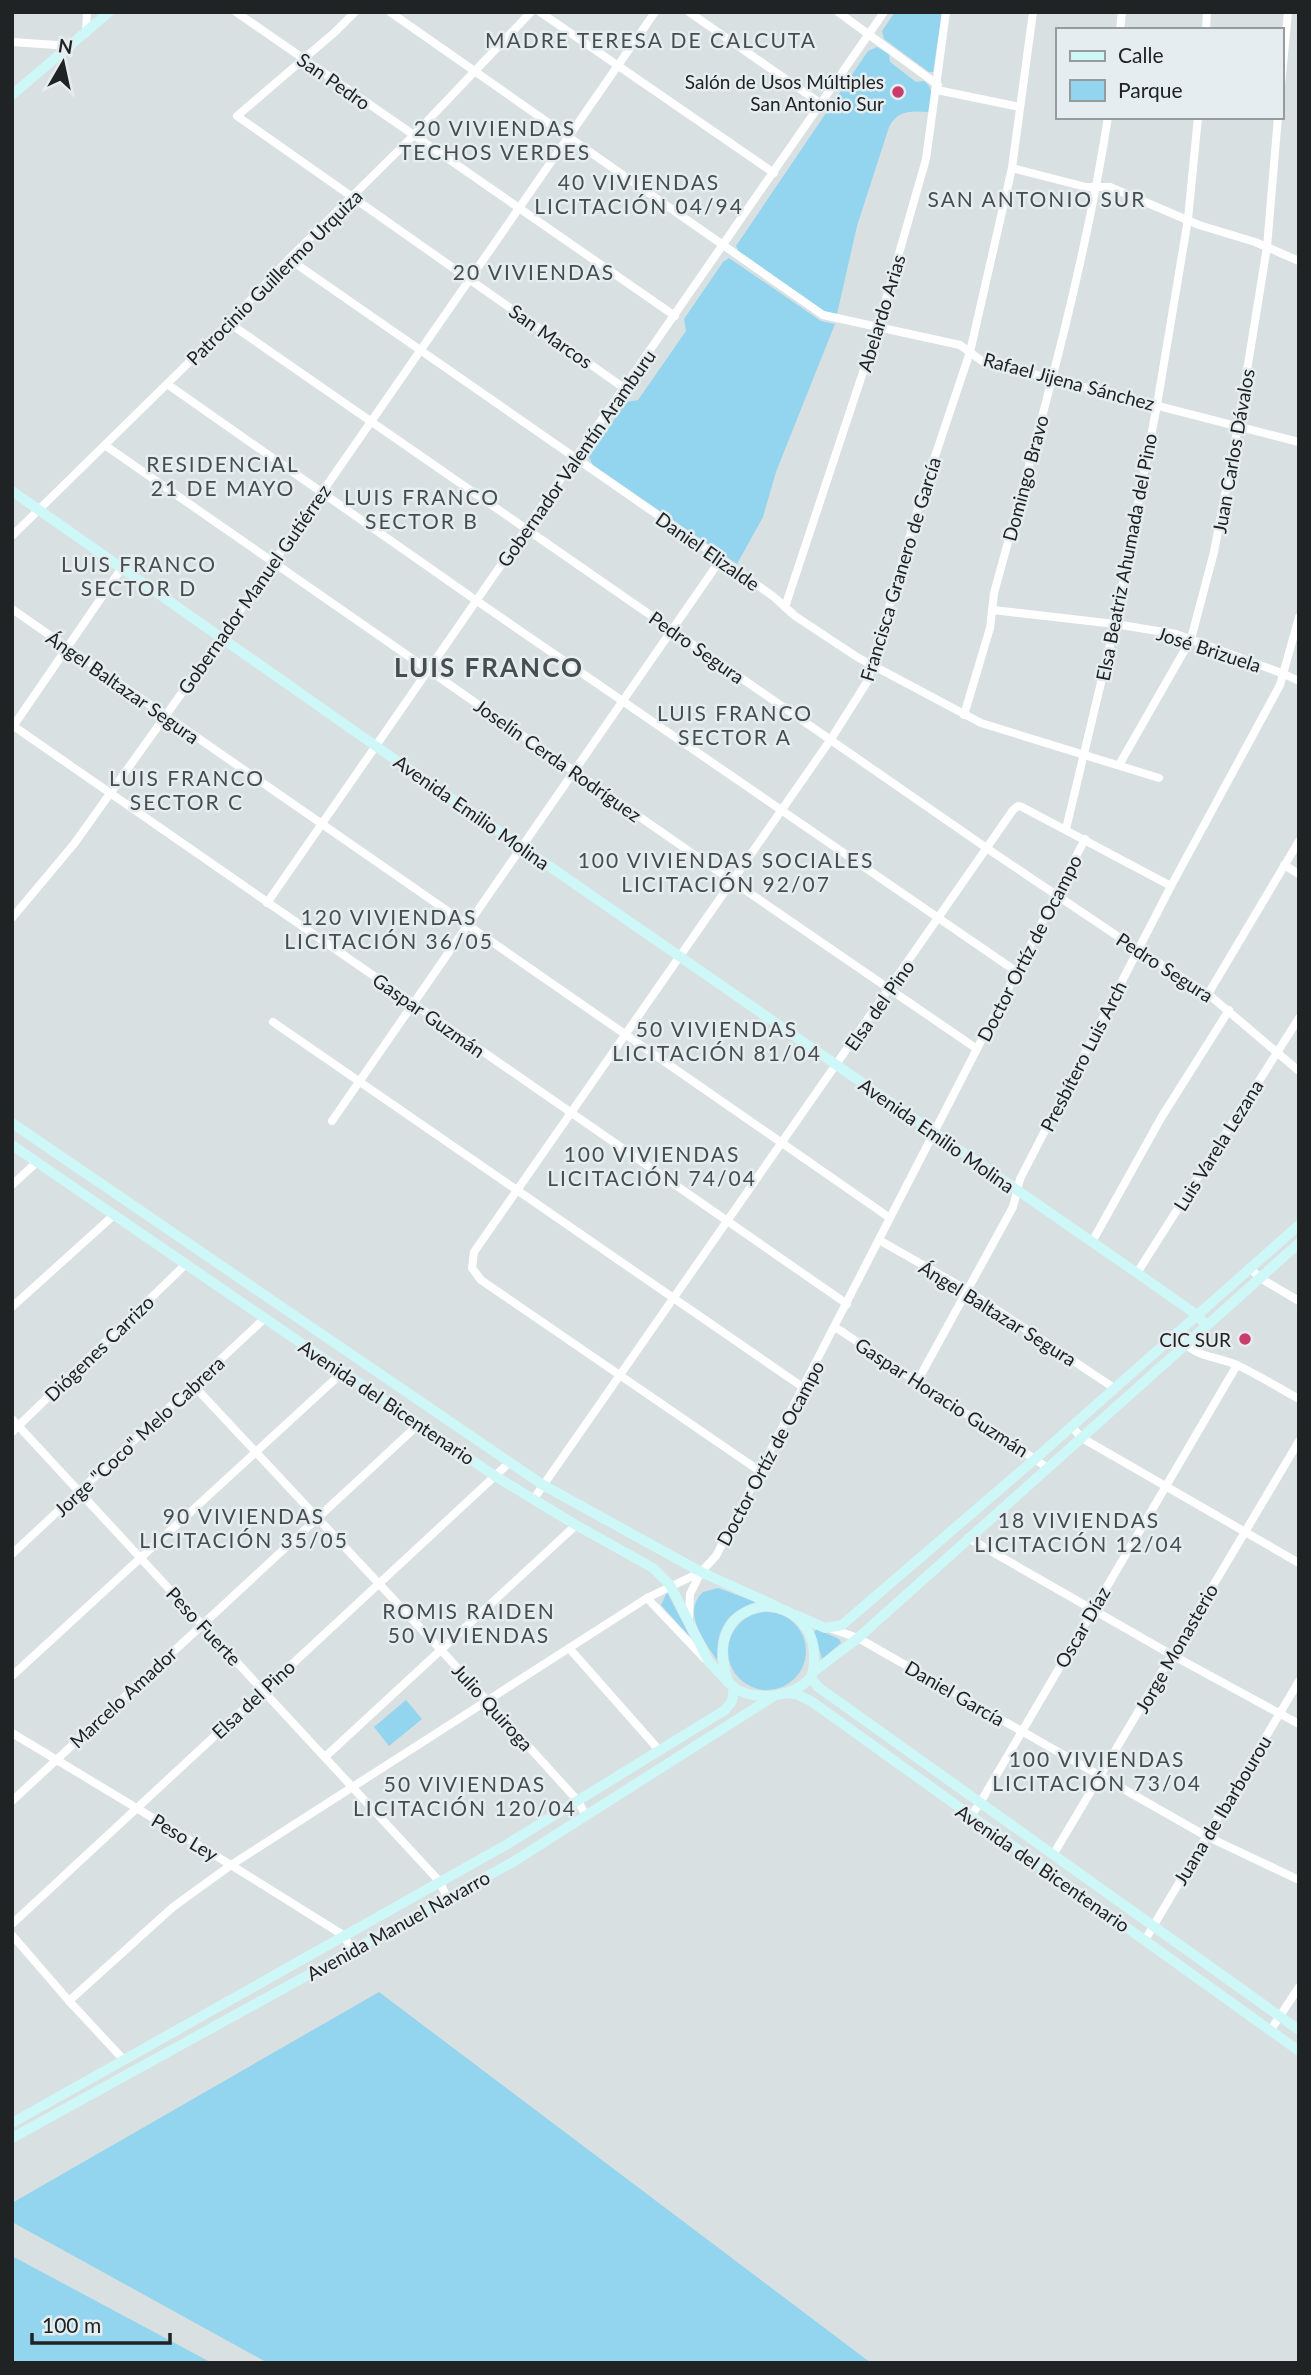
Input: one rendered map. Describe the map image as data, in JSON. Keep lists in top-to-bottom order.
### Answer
{
  "streets": {
    "main road": ["Avenida Emilio Molina", "Avenida del Bicentenario", "Avenida Manuel Navarro"],
    "street": [
      "San Pedro",
      "Patrocinio Guillermo Urquiza",
      "Abelardo Arias",
      "San Marcos",
      "Rafael Jijena Sánchez",
      "Juan Carlos Dávalos",
      "Gobernador Valentín Aramburu",
      "Domingo Bravo",
      "Daniel Elizalde",
      "Elsa Beatriz Ahumada del Pino",
      "Francisca Granero de García",
      "Gobernador Manuel Gutiérrez",
      "Pedro Segura",
      "José Brizuela",
      "Ángel Baltazar Segura",
      "Joselín Cerda Rodríguez",
      "Doctor Ortíz de Ocampo",
      "Elsa del Pino",
      "Gaspar Guzmán",
      "Presbítero Luis Arch",
      "Luis Varela Lezana",
      "Diógenes Carrizo",
      "Gaspar Horacio Guzmán",
      "Jorge \"Coco\" Melo Cabrera",
      "Peso Fuerte",
      "Oscar Díaz",
      "Jorge Monasterio",
      "Daniel García",
      "Marcelo Amador",
      "Julio Quiroga",
      "Juana de Ibarbourou",
      "Peso Ley"
    ]
  },
  "crossings": [
    ["San Pedro", "Patrocinio Guillermo Urquiza"],
    ["San Pedro", "San Marcos"],
    ["San Pedro", "Gobernador Valentín Aramburu"],
    ["San Pedro", "Gobernador Manuel Gutiérrez"],
    ["Patrocinio Guillermo Urquiza", "San Marcos"],
    ["Patrocinio Guillermo Urquiza", "Rafael Jijena Sánchez"],
    ["Patrocinio Guillermo Urquiza", "Daniel Elizalde"],
    ["Patrocinio Guillermo Urquiza", "Pedro Segura"],
    ["Patrocinio Guillermo Urquiza", "Joselín Cerda Rodríguez"],
    ["Patrocinio Guillermo Urquiza", "Avenida Emilio Molina"],
    ["Abelardo Arias", "Rafael Jijena Sánchez"],
    ["Abelardo Arias", "Daniel Elizalde"],
    ["San Marcos", "Gobernador Valentín Aramburu"],
    ["San Marcos", "Gobernador Manuel Gutiérrez"],
    ["Rafael Jijena Sánchez", "Juan Carlos Dávalos"],
    ["Rafael Jijena Sánchez", "Gobernador Valentín Aramburu"],
    ["Rafael Jijena Sánchez", "Domingo Bravo"],
    ["Rafael Jijena Sánchez", "Elsa Beatriz Ahumada del Pino"],
    ["Rafael Jijena Sánchez", "Francisca Granero de García"],
    ["Rafael Jijena Sánchez", "Gobernador Manuel Gutiérrez"],
    ["Juan Carlos Dávalos", "Daniel Elizalde"],
    ["Juan Carlos Dávalos", "José Brizuela"],
    ["Gobernador Valentín Aramburu", "Daniel Elizalde"],
    ["Gobernador Valentín Aramburu", "Pedro Segura"],
    ["Gobernador Valentín Aramburu", "Ángel Baltazar Segura"],
    ["Gobernador Valentín Aramburu", "Joselín Cerda Rodríguez"],
    ["Gobernador Valentín Aramburu", "Avenida Emilio Molina"],
    ["Gobernador Valentín Aramburu", "Gaspar Guzmán"],
    ["Domingo Bravo", "Daniel Elizalde"],
    ["Domingo Bravo", "José Brizuela"],
    ["Daniel Elizalde", "Elsa Beatriz Ahumada del Pino"],
    ["Daniel Elizalde", "Francisca Granero de García"],
    ["Daniel Elizalde", "Gobernador Manuel Gutiérrez"],
    ["Elsa Beatriz Ahumada del Pino", "José Brizuela"],
    ["Elsa Beatriz Ahumada del Pino", "Elsa del Pino"],
    ["Francisca Granero de García", "Pedro Segura"],
    ["Francisca Granero de García", "Ángel Baltazar Segura"],
    ["Francisca Granero de García", "Joselín Cerda Rodríguez"],
    ["Francisca Granero de García", "Avenida Emilio Molina"],
    ["Francisca Granero de García", "Elsa del Pino"],
    ["Francisca Granero de García", "Gaspar Guzmán"],
    ["Gobernador Manuel Gutiérrez", "Pedro Segura"],
    ["Gobernador Manuel Gutiérrez", "Ángel Baltazar Segura"],
    ["Gobernador Manuel Gutiérrez", "Joselín Cerda Rodríguez"],
    ["Gobernador Manuel Gutiérrez", "Avenida Emilio Molina"],
    ["Gobernador Manuel Gutiérrez", "Gaspar Guzmán"],
    ["Pedro Segura", "Doctor Ortíz de Ocampo"],
    ["Pedro Segura", "Elsa del Pino"],
    ["Pedro Segura", "Presbítero Luis Arch"],
    ["Pedro Segura", "Luis Varela Lezana"],
    ["José Brizuela", "Presbítero Luis Arch"],
    ["Ángel Baltazar Segura", "Doctor Ortíz de Ocampo"],
    ["Ángel Baltazar Segura", "Elsa del Pino"],
    ["Ángel Baltazar Segura", "Presbítero Luis Arch"],
    ["Joselín Cerda Rodríguez", "Doctor Ortíz de Ocampo"],
    ["Joselín Cerda Rodríguez", "Elsa del Pino"],
    ["Avenida Emilio Molina", "Doctor Ortíz de Ocampo"],
    ["Avenida Emilio Molina", "Elsa del Pino"],
    ["Avenida Emilio Molina", "Presbítero Luis Arch"],
    ["Avenida Emilio Molina", "Luis Varela Lezana"],
    ["Doctor Ortíz de Ocampo", "Gaspar Guzmán"],
    ["Doctor Ortíz de Ocampo", "Gaspar Horacio Guzmán"],
    ["Doctor Ortíz de Ocampo", "Avenida del Bicentenario"],
    ["Doctor Ortíz de Ocampo", "Peso Fuerte"],
    ["Doctor Ortíz de Ocampo", "Julio Quiroga"],
    ["Doctor Ortíz de Ocampo", "Peso Ley"],
    ["Elsa del Pino", "Gaspar Guzmán"],
    ["Elsa del Pino", "Avenida del Bicentenario"],
    ["Elsa del Pino", "Peso Fuerte"],
    ["Elsa del Pino", "Julio Quiroga"],
    ["Elsa del Pino", "Peso Ley"],
    ["Presbítero Luis Arch", "Gaspar Horacio Guzmán"],
    ["Diógenes Carrizo", "Avenida del Bicentenario"],
    ["Diógenes Carrizo", "Peso Fuerte"],
    ["Avenida del Bicentenario", "Jorge \"Coco\" Melo Cabrera"],
    ["Avenida del Bicentenario", "Oscar Díaz"],
    ["Avenida del Bicentenario", "Jorge Monasterio"],
    ["Avenida del Bicentenario", "Marcelo Amador"],
    ["Avenida del Bicentenario", "Juana de Ibarbourou"],
    ["Avenida del Bicentenario", "Avenida Manuel Navarro"],
    ["Jorge \"Coco\" Melo Cabrera", "Peso Fuerte"],
    ["Jorge \"Coco\" Melo Cabrera", "Julio Quiroga"],
    ["Peso Fuerte", "Marcelo Amador"],
    ["Peso Fuerte", "Avenida Manuel Navarro"],
    ["Oscar Díaz", "Daniel García"],
    ["Jorge Monasterio", "Daniel García"],
    ["Daniel García", "Juana de Ibarbourou"],
    ["Marcelo Amador", "Julio Quiroga"],
    ["Marcelo Amador", "Peso Ley"],
    ["Julio Quiroga", "Avenida Manuel Navarro"],
    ["Peso Ley", "Avenida Manuel Navarro"]
  ],
  "districts": [
    "MADRE TERESA DE CALCUTA",
    "20 VIVIENDAS TECHOS VERDES",
    "40 VIVIENDAS LICITACIÓN 04/94",
    "SAN ANTONIO SUR",
    "20 VIVIENDAS",
    "RESIDENCIAL 21 DE MAYO",
    "LUIS FRANCO SECTOR B",
    "LUIS FRANCO SECTOR D",
    "LUIS FRANCO",
    "LUIS FRANCO SECTOR A",
    "LUIS FRANCO SECTOR C",
    "100 VIVIENDAS SOCIALES LICITACIÓN 92/07",
    "120 VIVIENDAS LICITACIÓN 36/05",
    "50 VIVIENDAS LICITACIÓN 81/04",
    "100 VIVIENDAS LICITACIÓN 74/04",
    "90 VIVIENDAS LICITACIÓN 35/05",
    "18 VIVIENDAS LICITACIÓN 12/04",
    "ROMIS RAIDEN 50 VIVIENDAS",
    "100 VIVIENDAS LICITACIÓN 73/04",
    "50 VIVIENDAS LICITACIÓN 120/04"
  ],
  "places": ["Salón de Usos Múltiples San Antonio Sur", "CIC SUR"],
  "legend": ["Calle", "Parque"],
  "scale_bar": "100 m",
  "north": "top"
}
